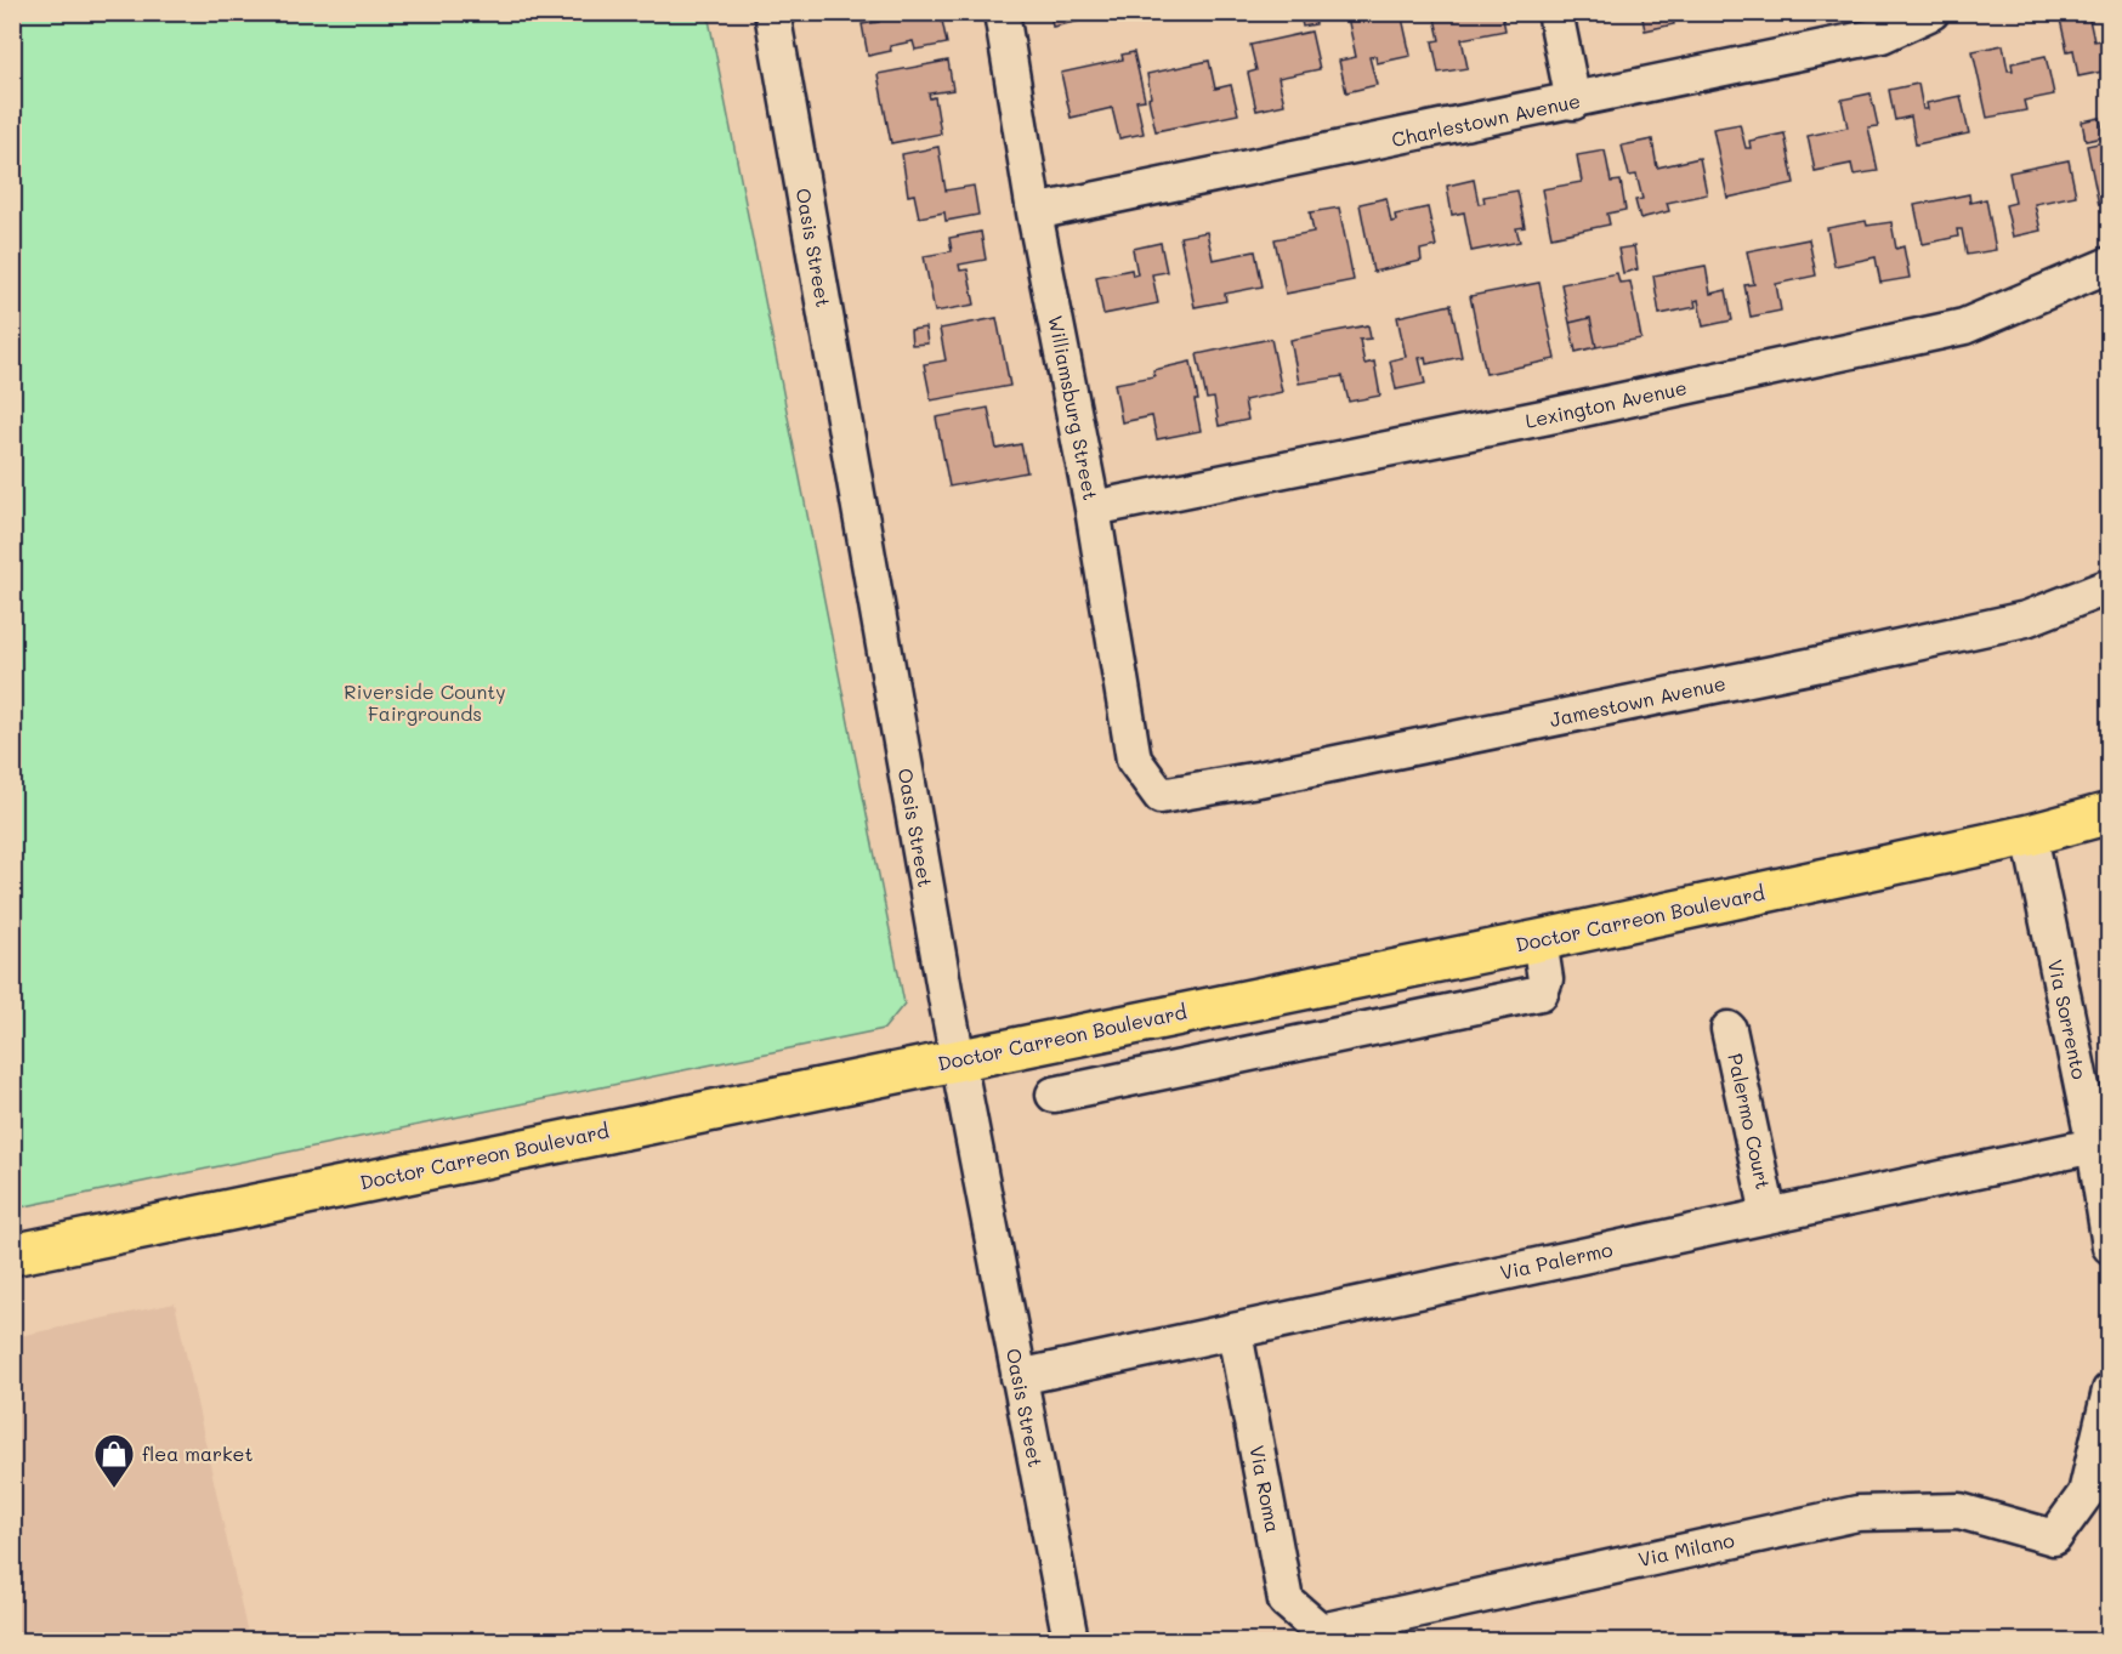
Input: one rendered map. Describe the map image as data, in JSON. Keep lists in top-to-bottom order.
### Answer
{
  "streets": {
    "main road": ["Doctor Carreon Boulevard"],
    "street": [
      "Charlestown Avenue",
      "Oasis Street",
      "Lexington Avenue",
      "Williamsburg Street",
      "Jamestown Avenue",
      "Via Sorrento",
      "Palermo Court",
      "Via Palermo",
      "Via Roma",
      "Via Milano"
    ]
  },
  "crossings": [
    ["Charlestown Avenue", "Williamsburg Street"],
    ["Oasis Street", "Doctor Carreon Boulevard"],
    ["Oasis Street", "Via Palermo"],
    ["Lexington Avenue", "Williamsburg Street"],
    ["Williamsburg Street", "Jamestown Avenue"],
    ["Doctor Carreon Boulevard", "Via Sorrento"],
    ["Via Sorrento", "Via Palermo"],
    ["Palermo Court", "Via Palermo"],
    ["Via Palermo", "Via Roma"],
    ["Via Roma", "Via Milano"]
  ],
  "parks": ["Riverside County Fairgrounds"],
  "places": {
    "shop": ["flea market"]
  }
}
